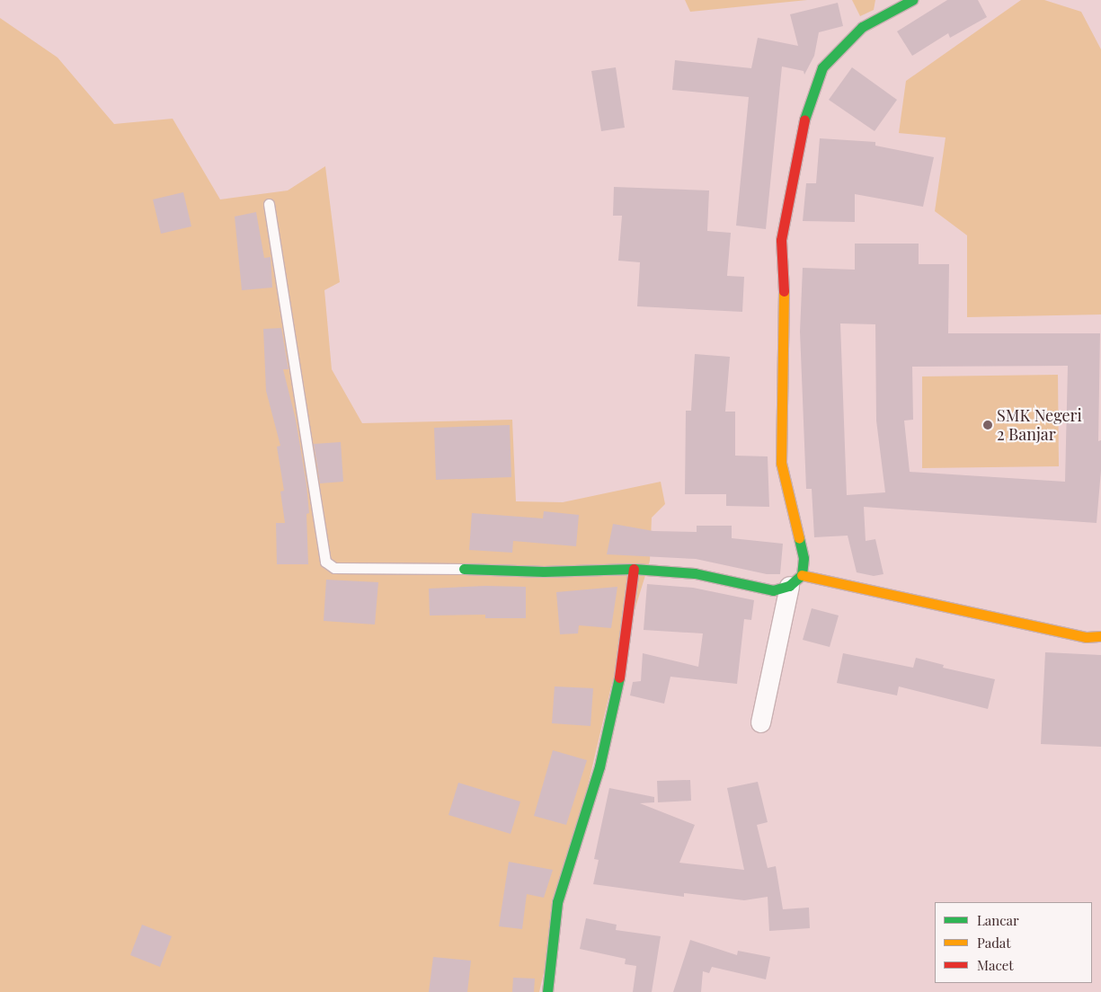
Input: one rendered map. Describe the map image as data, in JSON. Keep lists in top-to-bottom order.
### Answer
{
  "places": ["SMK Negeri 2 Banjar"],
  "legend": ["Lancar", "Padat", "Macet"]
}
